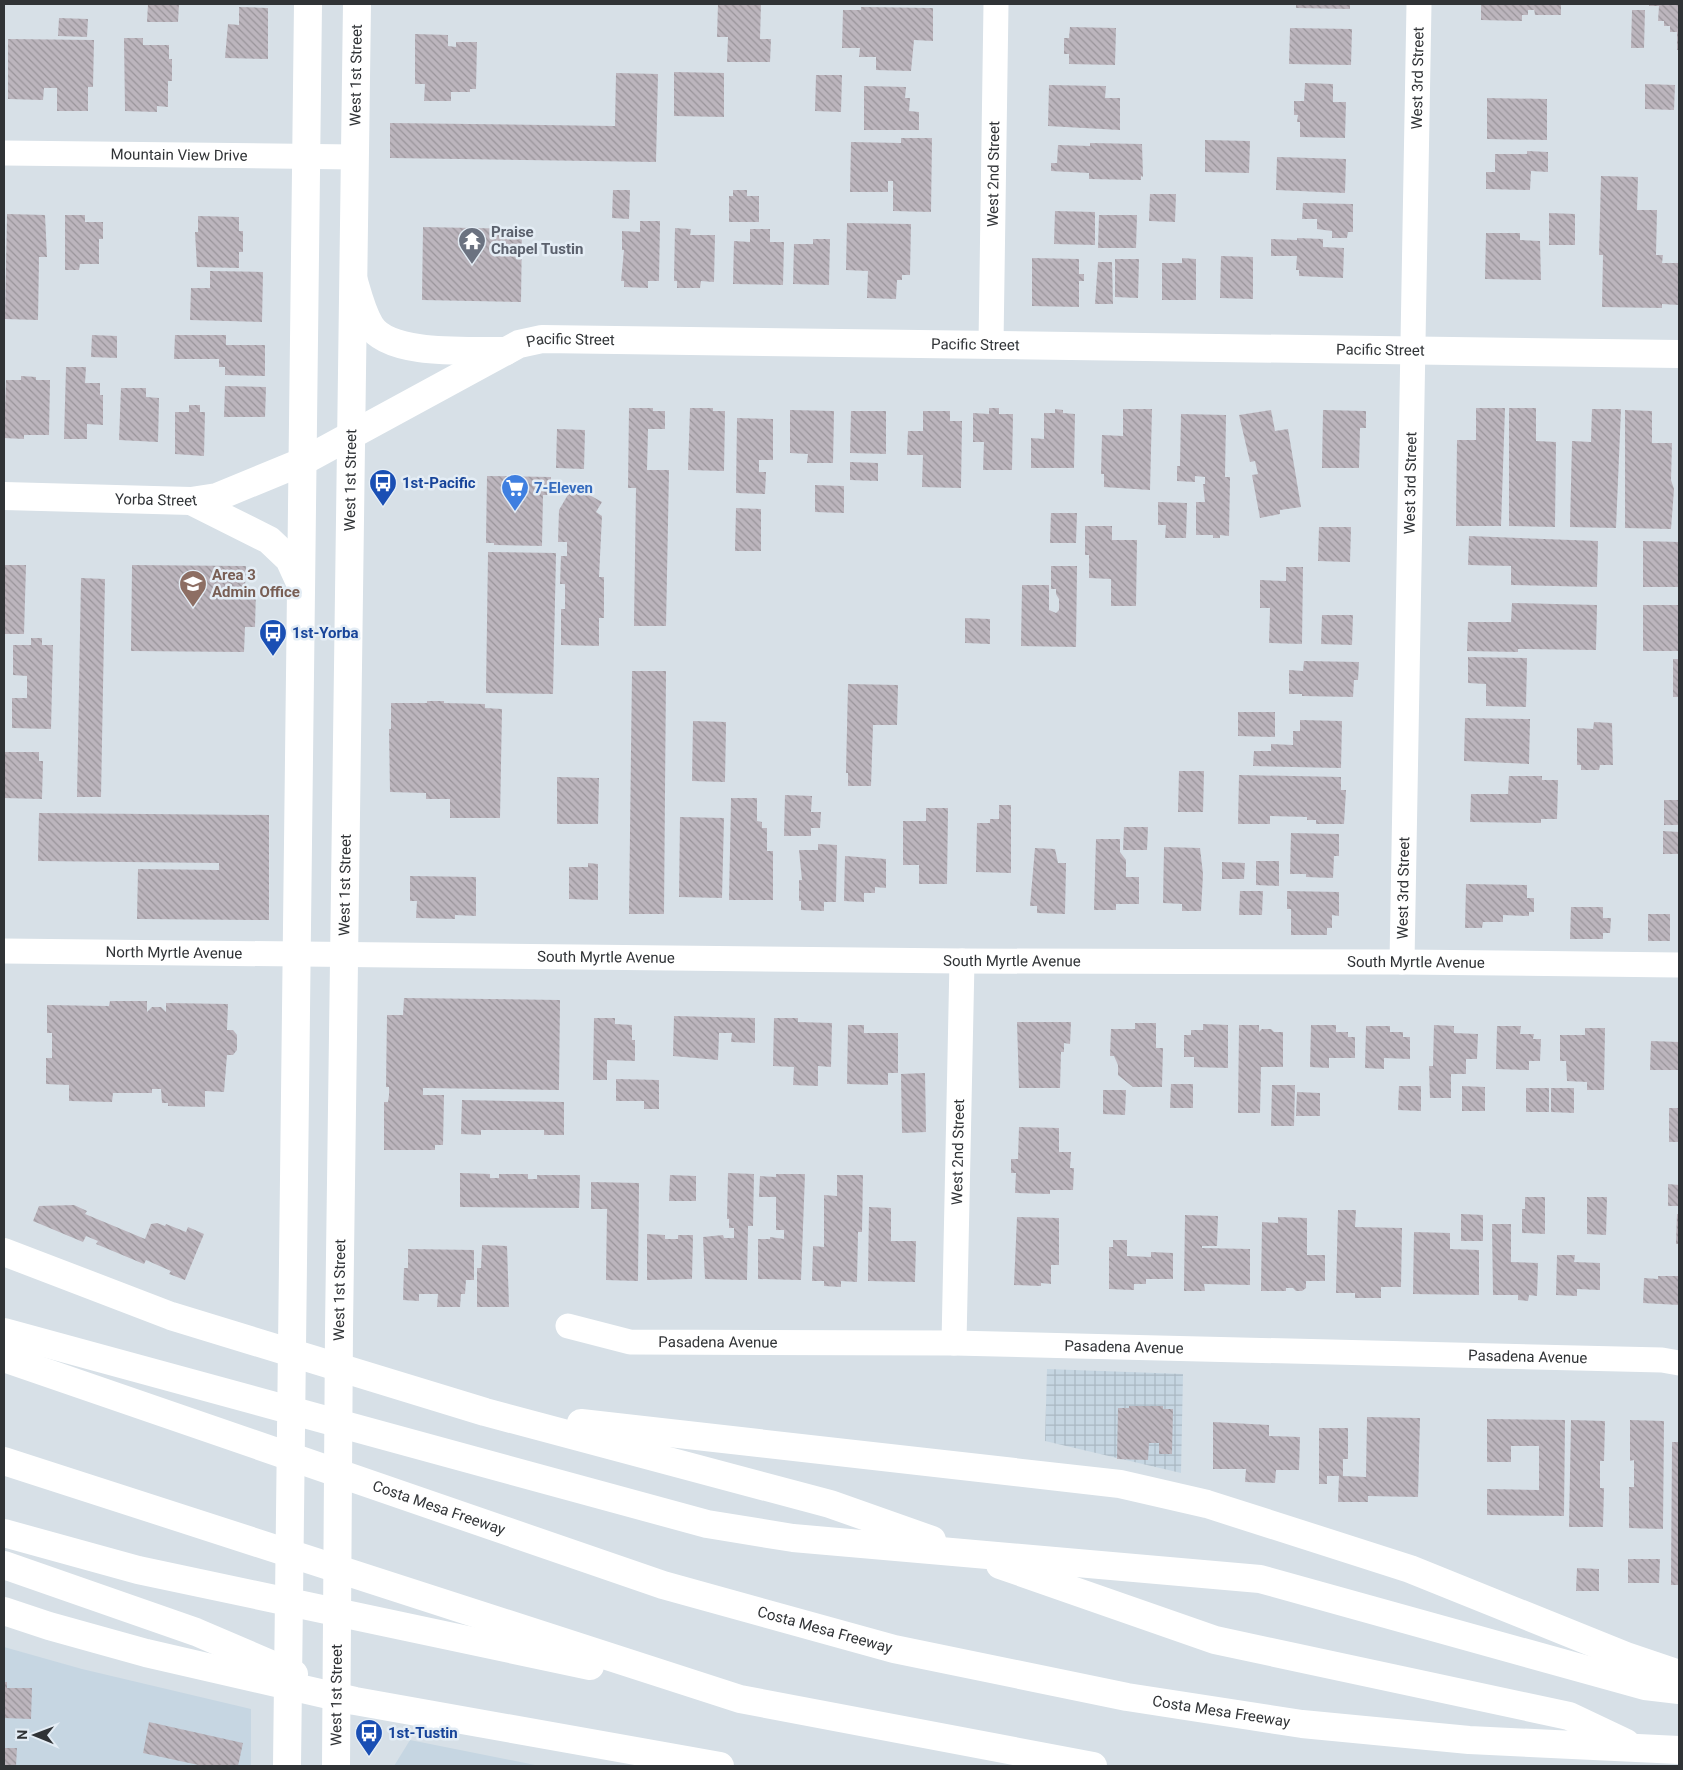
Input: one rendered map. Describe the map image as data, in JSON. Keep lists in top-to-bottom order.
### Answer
{
  "streets": {
    "main road": [
      "West 1st Street",
      "Pacific Street",
      "Yorba Street",
      "Costa Mesa Freeway"
    ],
    "street": [
      "West 3rd Street",
      "Mountain View Drive",
      "West 2nd Street",
      "North Myrtle Avenue",
      "South Myrtle Avenue",
      "Pasadena Avenue"
    ]
  },
  "crossings": [
    ["West 1st Street", "Mountain View Drive"],
    ["West 1st Street", "Pacific Street"],
    ["West 1st Street", "North Myrtle Avenue"],
    ["West 1st Street", "South Myrtle Avenue"],
    ["West 3rd Street", "Pacific Street"],
    ["West 3rd Street", "South Myrtle Avenue"],
    ["West 2nd Street", "Pacific Street"],
    ["West 2nd Street", "South Myrtle Avenue"],
    ["West 2nd Street", "Pasadena Avenue"],
    ["Pacific Street", "Yorba Street"],
    ["North Myrtle Avenue", "South Myrtle Avenue"]
  ],
  "places": {
    "temple": ["Praise Chapel Tustin"],
    "bus stop": ["1st-Pacific", "1st-Yorba", "1st-Tustin"],
    "supermarket": ["7-Eleven"],
    "school or university": ["Area 3 Admin Office"]
  },
  "north": "left"
}
